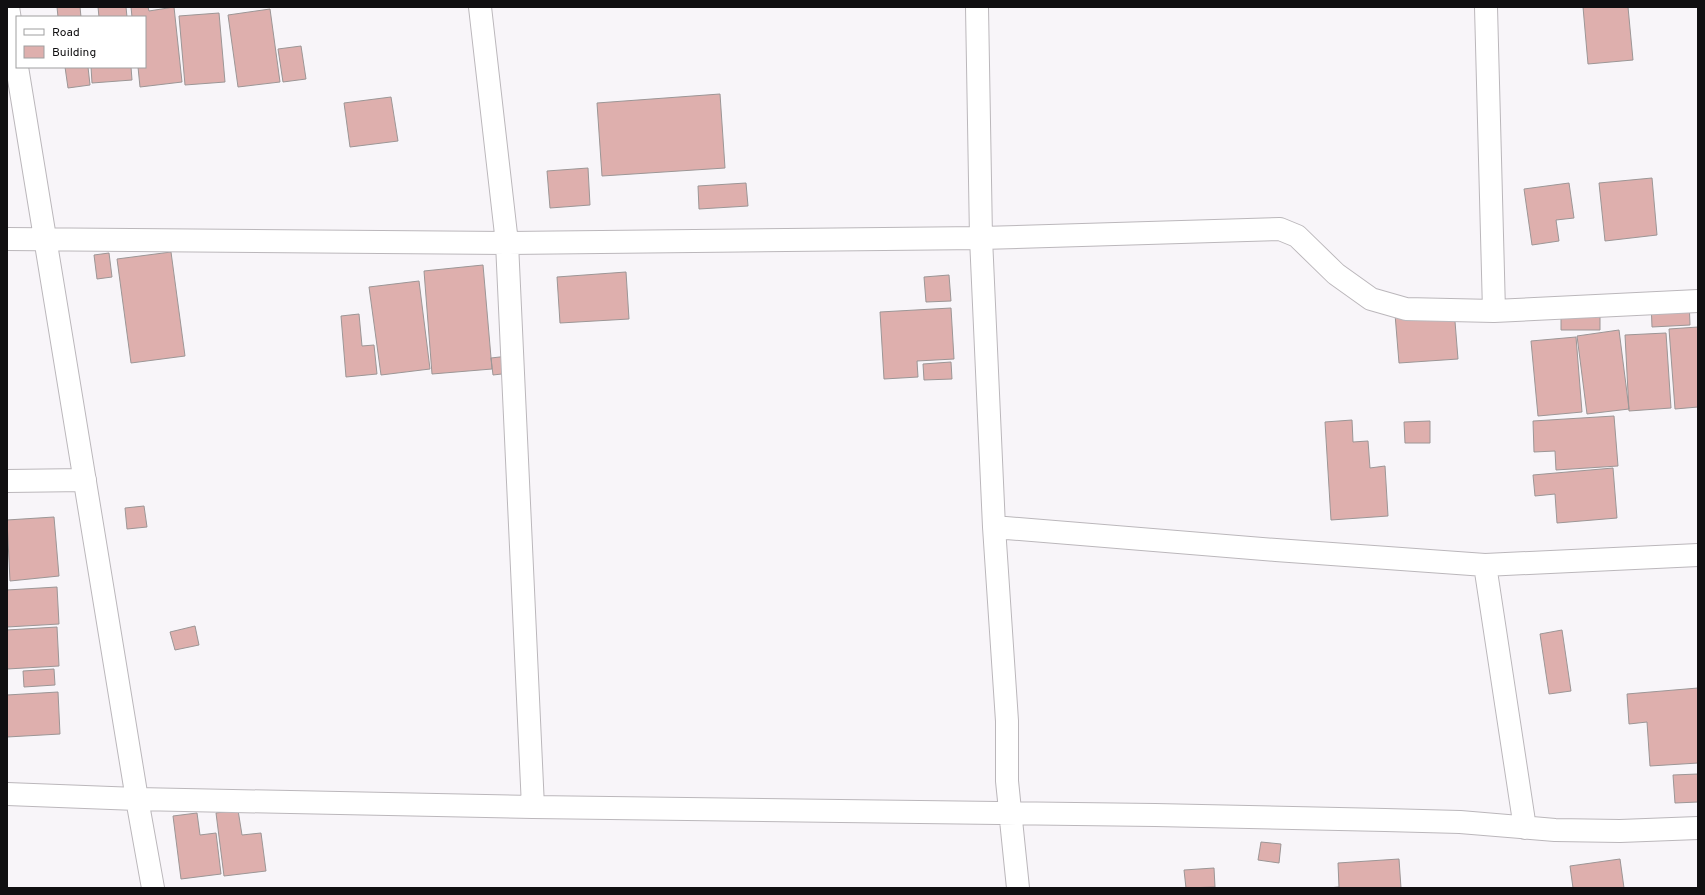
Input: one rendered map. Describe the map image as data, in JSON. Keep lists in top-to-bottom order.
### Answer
{
  "legend": ["Road", "Building"]
}
